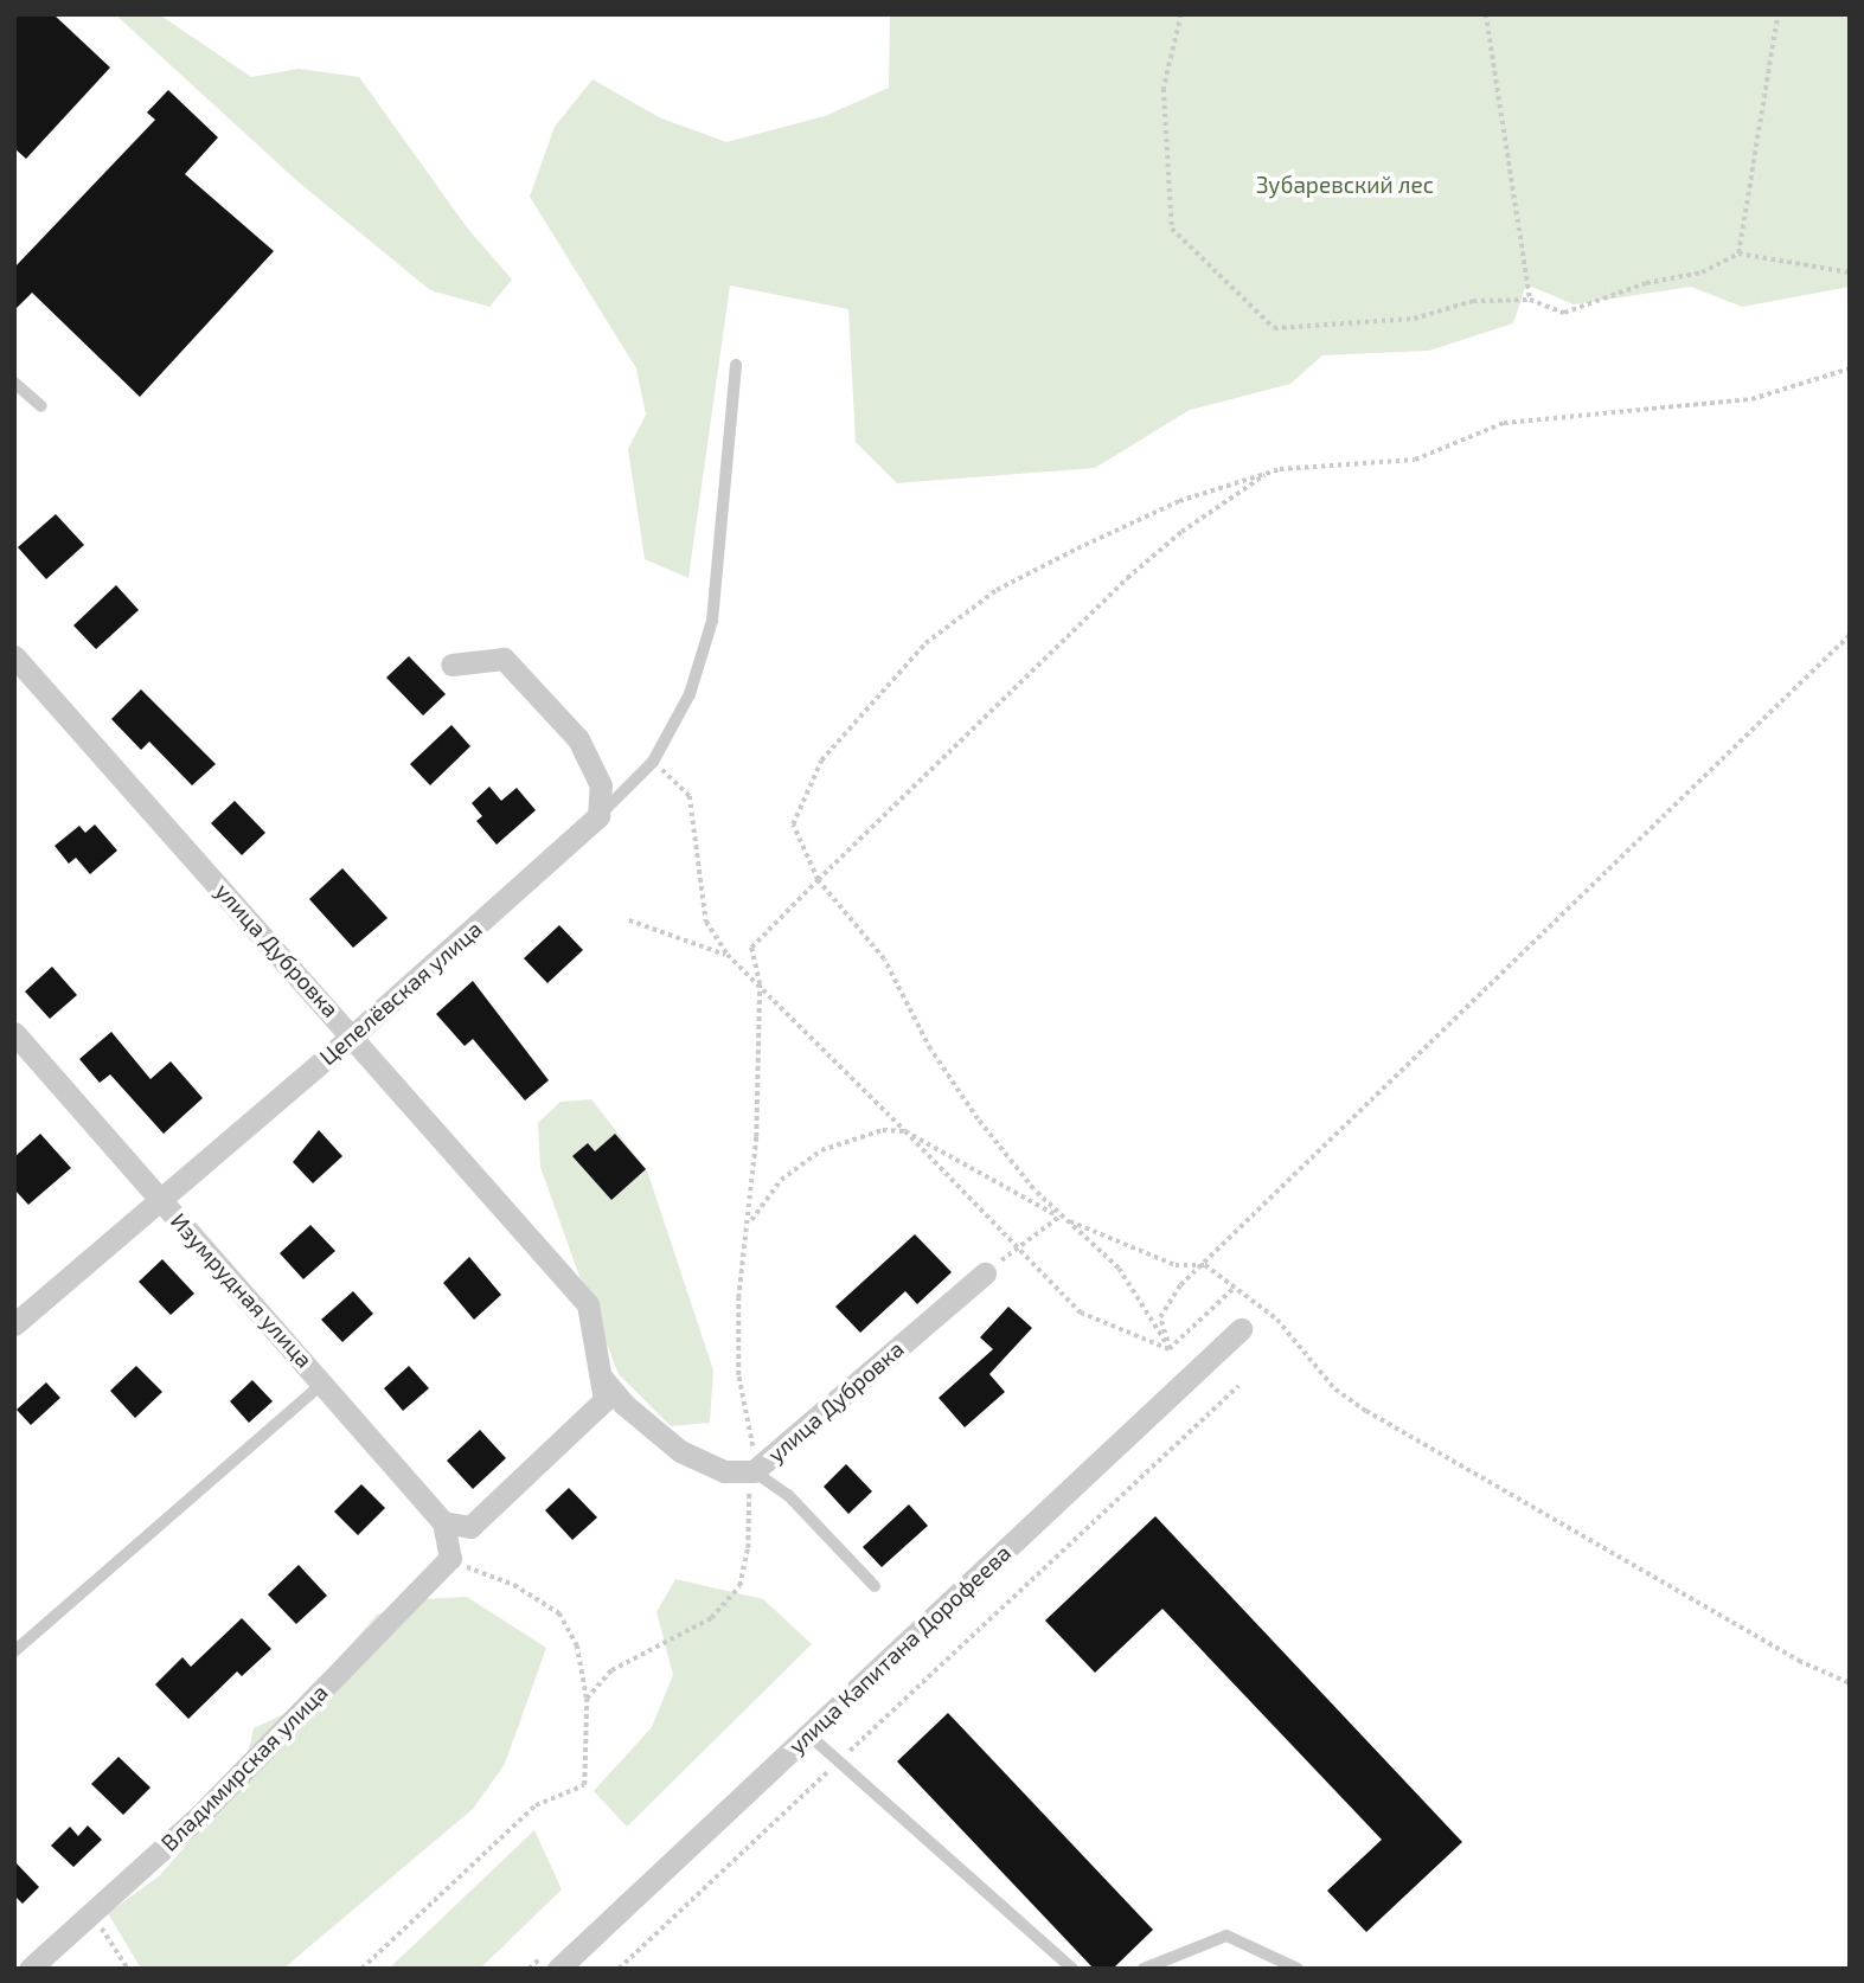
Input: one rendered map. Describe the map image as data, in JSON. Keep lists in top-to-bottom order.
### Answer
{
  "streets": {
    "street": [
      "улица Дубровка",
      "Цепелёвская улица",
      "Изумрудная улица",
      "улица Капитана Дорофеева",
      "Владимирская улица"
    ]
  },
  "crossings": [
    ["улица Дубровка", "Цепелёвская улица"],
    ["улица Дубровка", "Изумрудная улица"],
    ["Цепелёвская улица", "Изумрудная улица"],
    ["Изумрудная улица", "Владимирская улица"]
  ],
  "parks": ["Зубаревский лес"]
}
